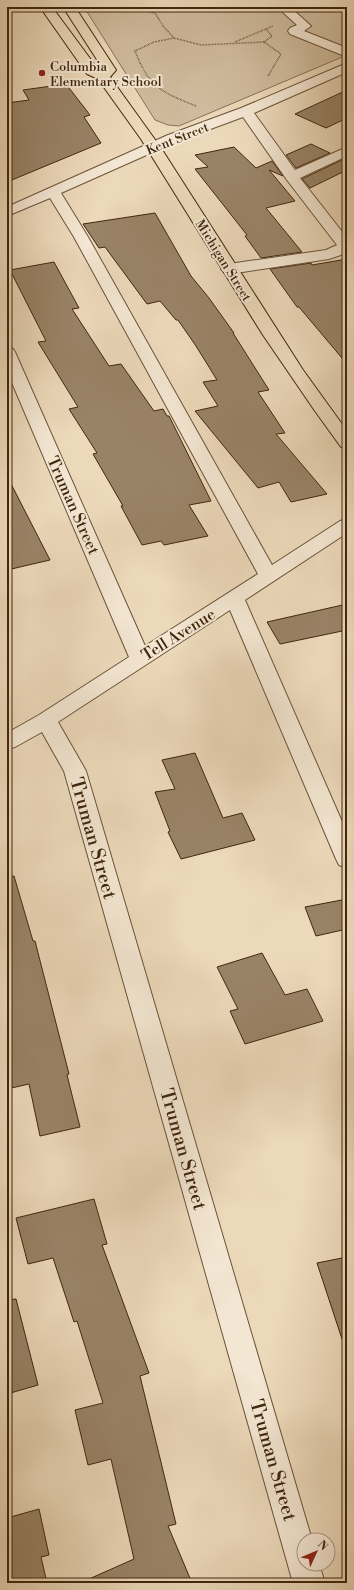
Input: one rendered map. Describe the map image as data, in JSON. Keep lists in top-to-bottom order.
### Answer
{
  "streets": {
    "main road": ["Michigan Street"],
    "street": ["Kent Street", "Truman Street", "Tell Avenue"]
  },
  "crossings": [
    ["Kent Street", "Michigan Street"],
    ["Truman Street", "Tell Avenue"]
  ],
  "places": ["Columbia Elementary School"],
  "north": "top right"
}
